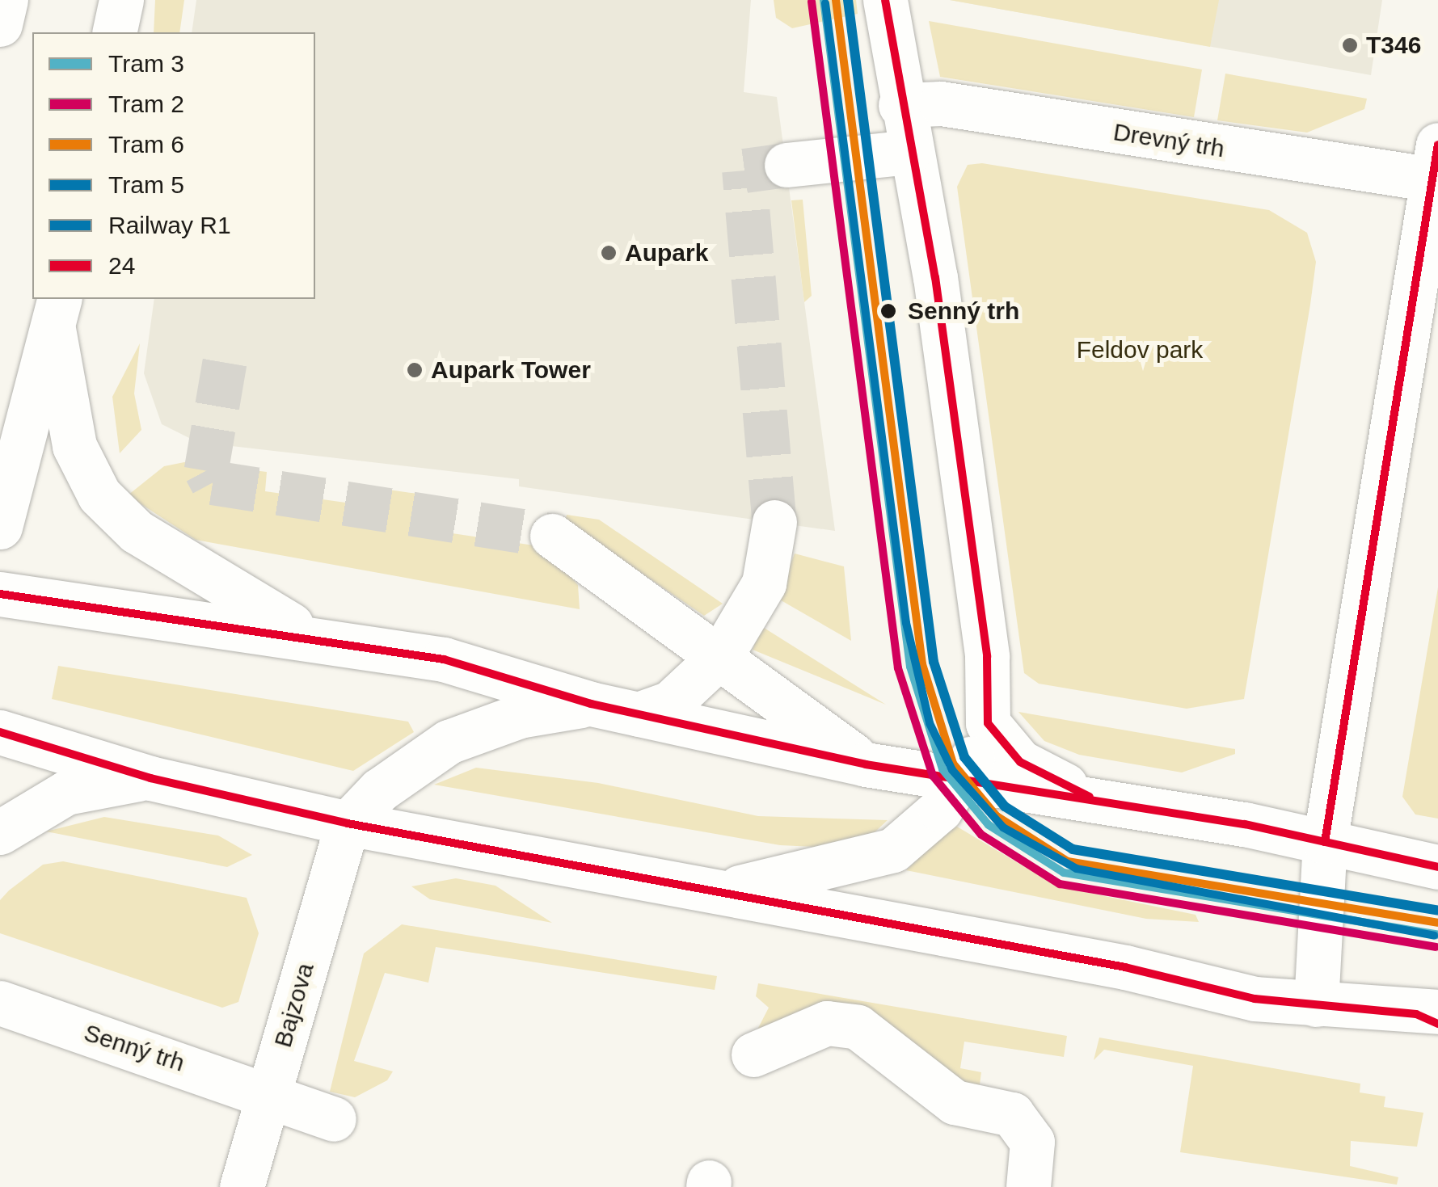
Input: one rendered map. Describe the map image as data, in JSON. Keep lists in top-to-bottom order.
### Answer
{
  "streets": {
    "street": ["Drevný trh", "Bajzova", "Senný trh"]
  },
  "crossings": [
    ["Bajzova", "Senný trh"]
  ],
  "parks": ["Feldov park"],
  "places": [
    "T346",
    "Aupark",
    "Senný trh",
    "Aupark Tower"
  ],
  "lines": [
    "tram line 3",
    "tram line 6",
    "rail line R1",
    "transit line 24",
    "tram line 2",
    "tram line 5"
  ],
  "legend": [
    "Tram 3",
    "Tram 2",
    "Tram 6",
    "Tram 5",
    "Railway R1",
    "24"
  ]
}
